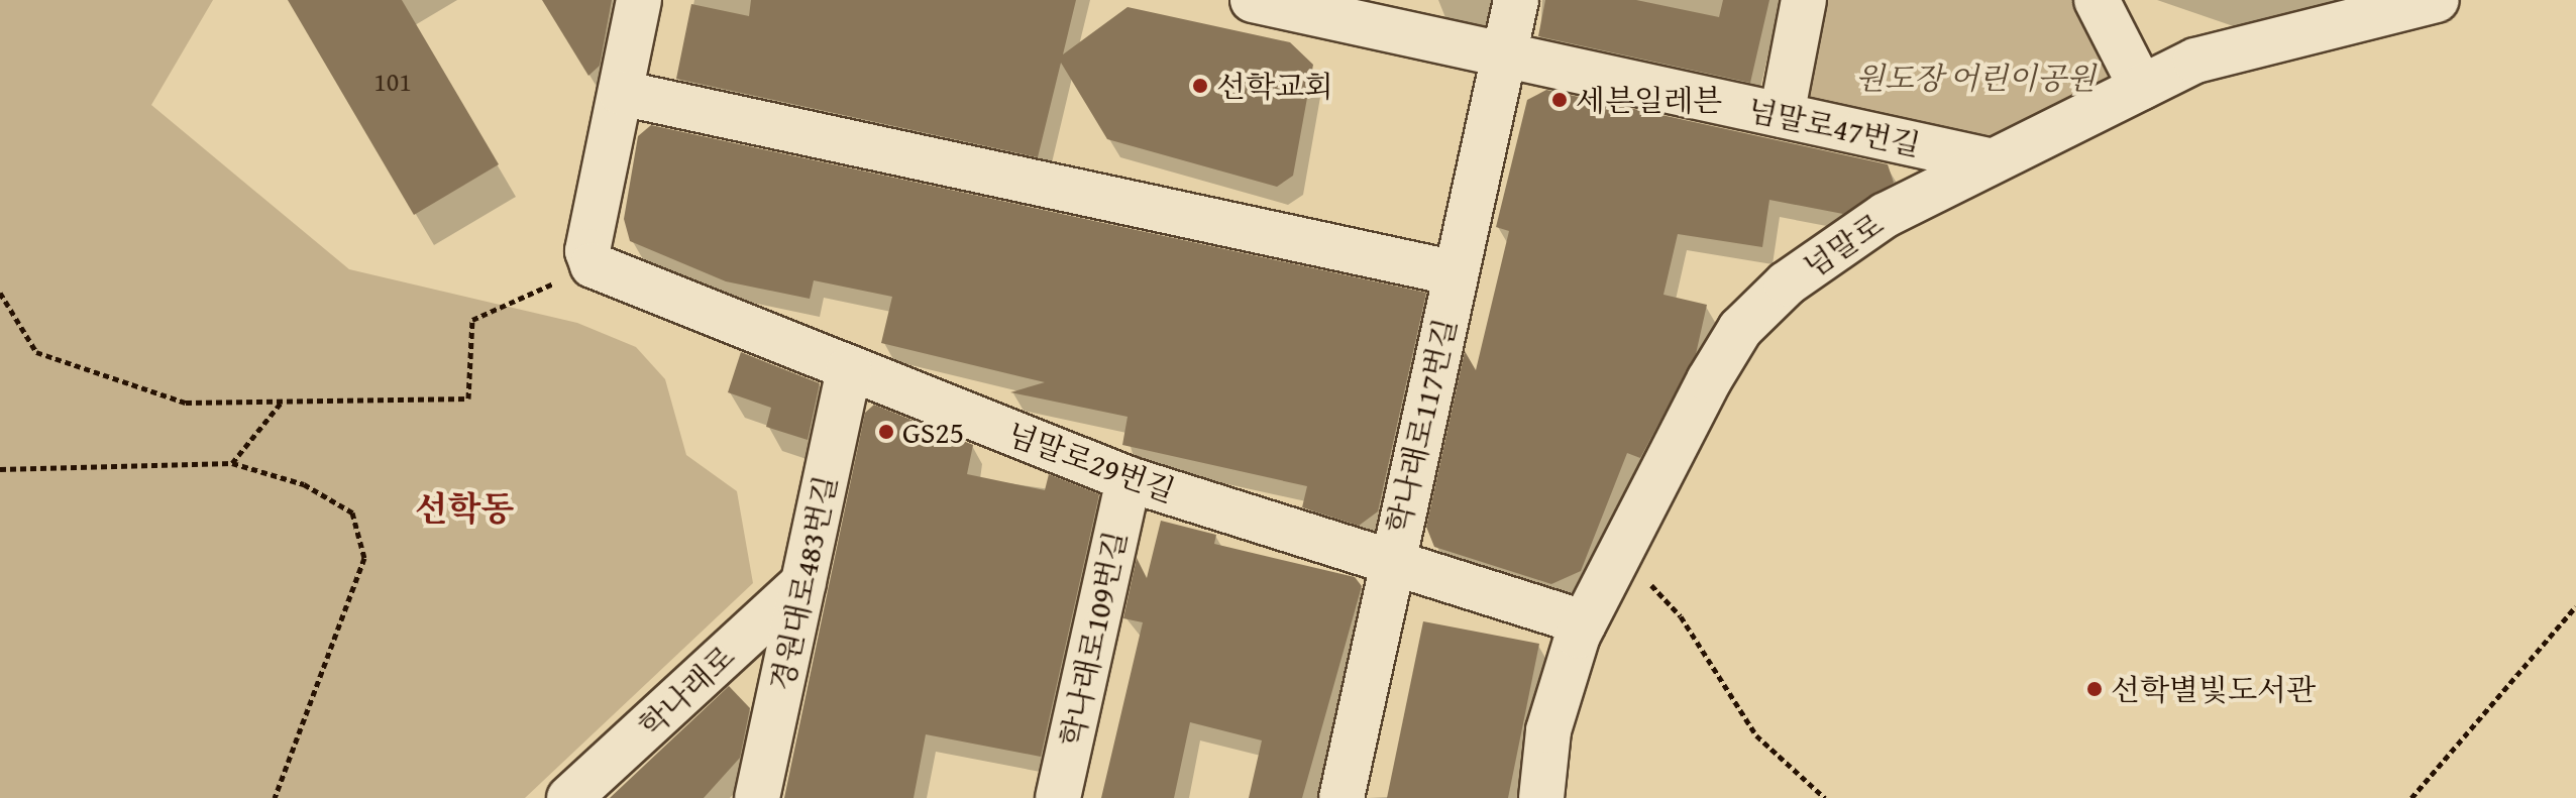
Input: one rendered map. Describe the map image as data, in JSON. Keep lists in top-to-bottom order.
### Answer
{
  "streets": {
    "lane": [
      "넘말로47번길",
      "넘말로",
      "학나래로117번길",
      "넘말로29번길",
      "경원대로483번길",
      "학나래로109번길",
      "학나래로"
    ]
  },
  "crossings": [
    ["넘말로47번길", "넘말로"],
    ["넘말로47번길", "학나래로117번길"],
    ["넘말로", "넘말로29번길"],
    ["학나래로117번길", "넘말로29번길"],
    ["넘말로29번길", "경원대로483번길"],
    ["넘말로29번길", "학나래로109번길"],
    ["경원대로483번길", "학나래로"]
  ],
  "districts": ["선학동"],
  "parks": ["원도장 어린이공원"],
  "places": [
    "선학교회",
    "세븐일레븐",
    "GS25",
    "선학별빛도서관"
  ],
  "house_numbers": ["101"]
}
